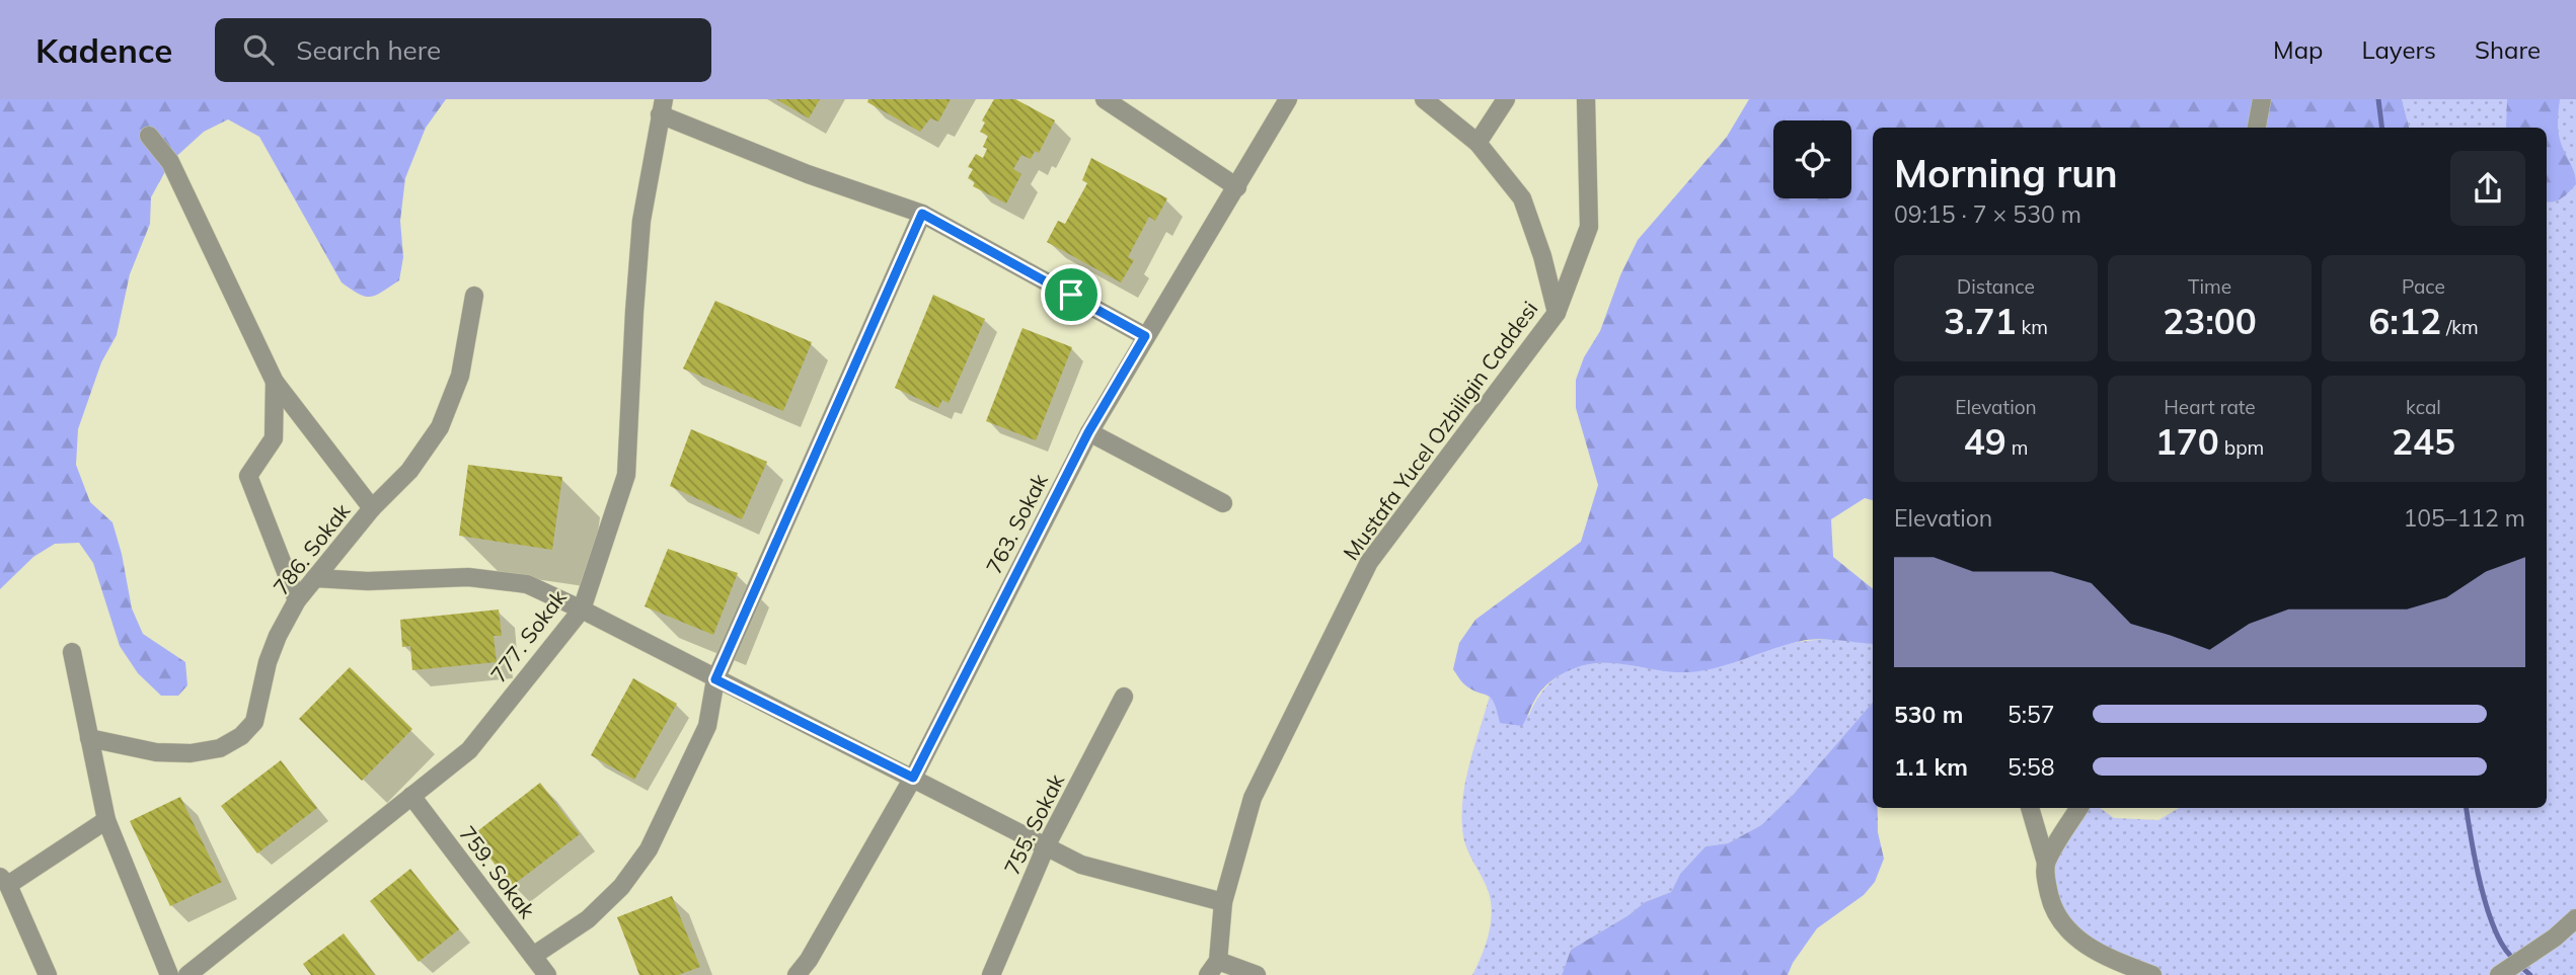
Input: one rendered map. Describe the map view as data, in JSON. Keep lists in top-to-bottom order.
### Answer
{
  "streets": {
    "street": [
      "Mustafa Yucel Ozbiligin Caddesi",
      "763. Sokak",
      "786. Sokak",
      "777. Sokak",
      "755. Sokak",
      "759. Sokak"
    ]
  },
  "crossings": [
    ["777. Sokak", "759. Sokak"]
  ],
  "page": {
    "header": "Kadence",
    "search": "Search here",
    "nav": ["Map", "Layers", "Share"],
    "heading": ["Morning run", "09:15 · 7 × 530 m"],
    "stats": [
      ["Distance", "3.71 km"],
      ["Time", "23:00"],
      ["Pace", "6:12 /km"],
      ["Elevation", "49 m"],
      ["Heart rate", "170 bpm"],
      ["kcal", "245"]
    ],
    "chart": ["Elevation", "105–112 m"],
    "list": [
      {
        "name": "530 m",
        "note": "5:57"
      },
      {
        "name": "1.1 km",
        "note": "5:58"
      }
    ]
  }
}
